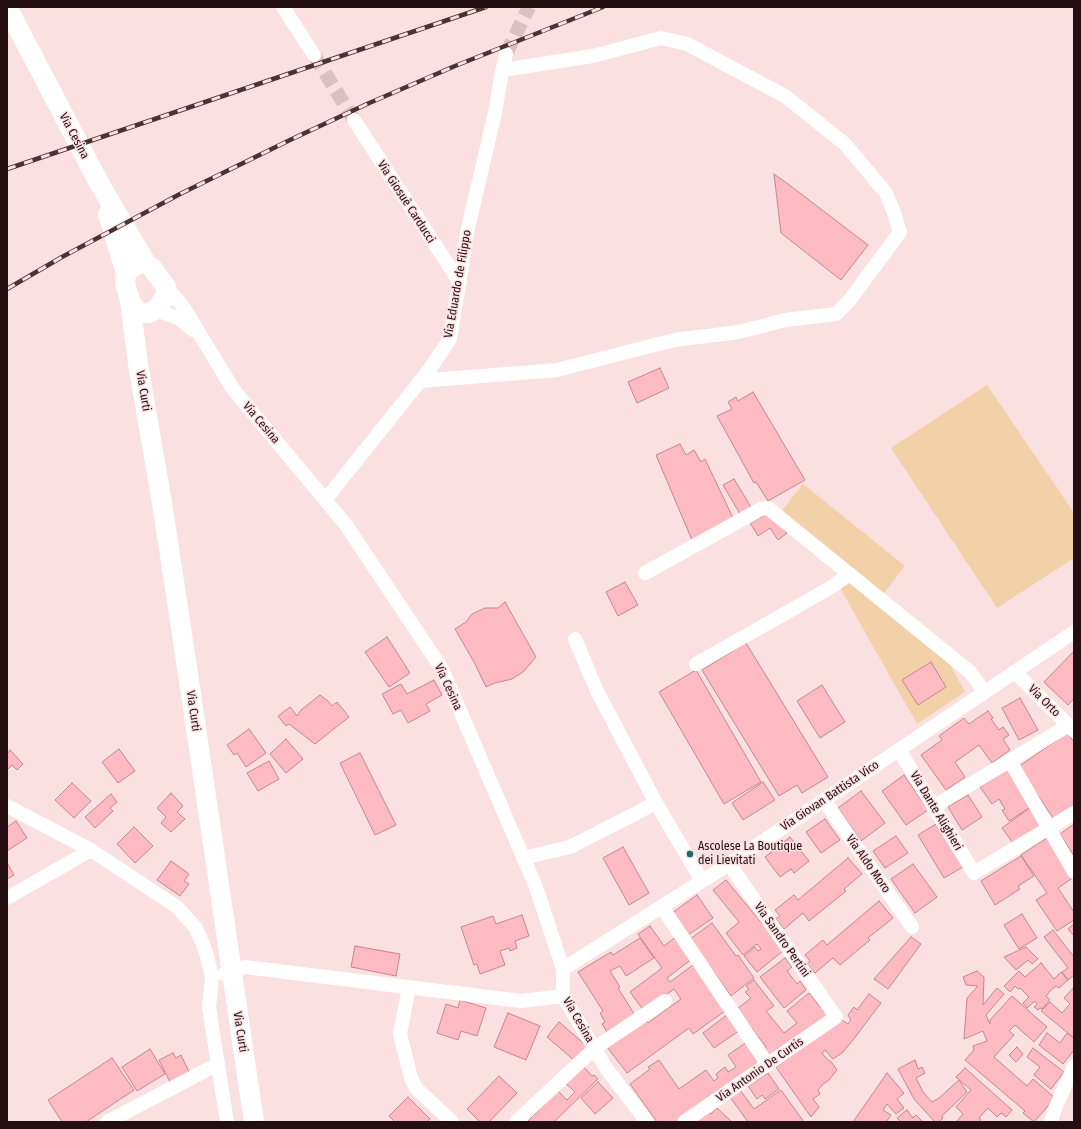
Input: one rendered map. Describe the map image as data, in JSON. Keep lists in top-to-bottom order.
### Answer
{
  "streets": {
    "main road": ["Via Cesina", "Via Curti"],
    "street": [
      "Via Giosuè Carducci",
      "Via Eduardo de Filippo",
      "Via Orto",
      "Via Giovan Battista Vico",
      "Via Dante Alighieri",
      "Via Aldo Moro",
      "Via Sandro Pertini",
      "Via Antonio De Curtis"
    ]
  },
  "crossings": [
    ["Via Cesina", "Via Eduardo de Filippo"],
    ["Via Cesina", "Via Curti"],
    ["Via Cesina", "Via Giovan Battista Vico"],
    ["Via Giosuè Carducci", "Via Eduardo de Filippo"],
    ["Via Orto", "Via Giovan Battista Vico"],
    ["Via Giovan Battista Vico", "Via Dante Alighieri"],
    ["Via Giovan Battista Vico", "Via Aldo Moro"],
    ["Via Giovan Battista Vico", "Via Sandro Pertini"],
    ["Via Sandro Pertini", "Via Antonio De Curtis"]
  ],
  "places": ["Ascolese La Boutique dei Lievitati"]
}
